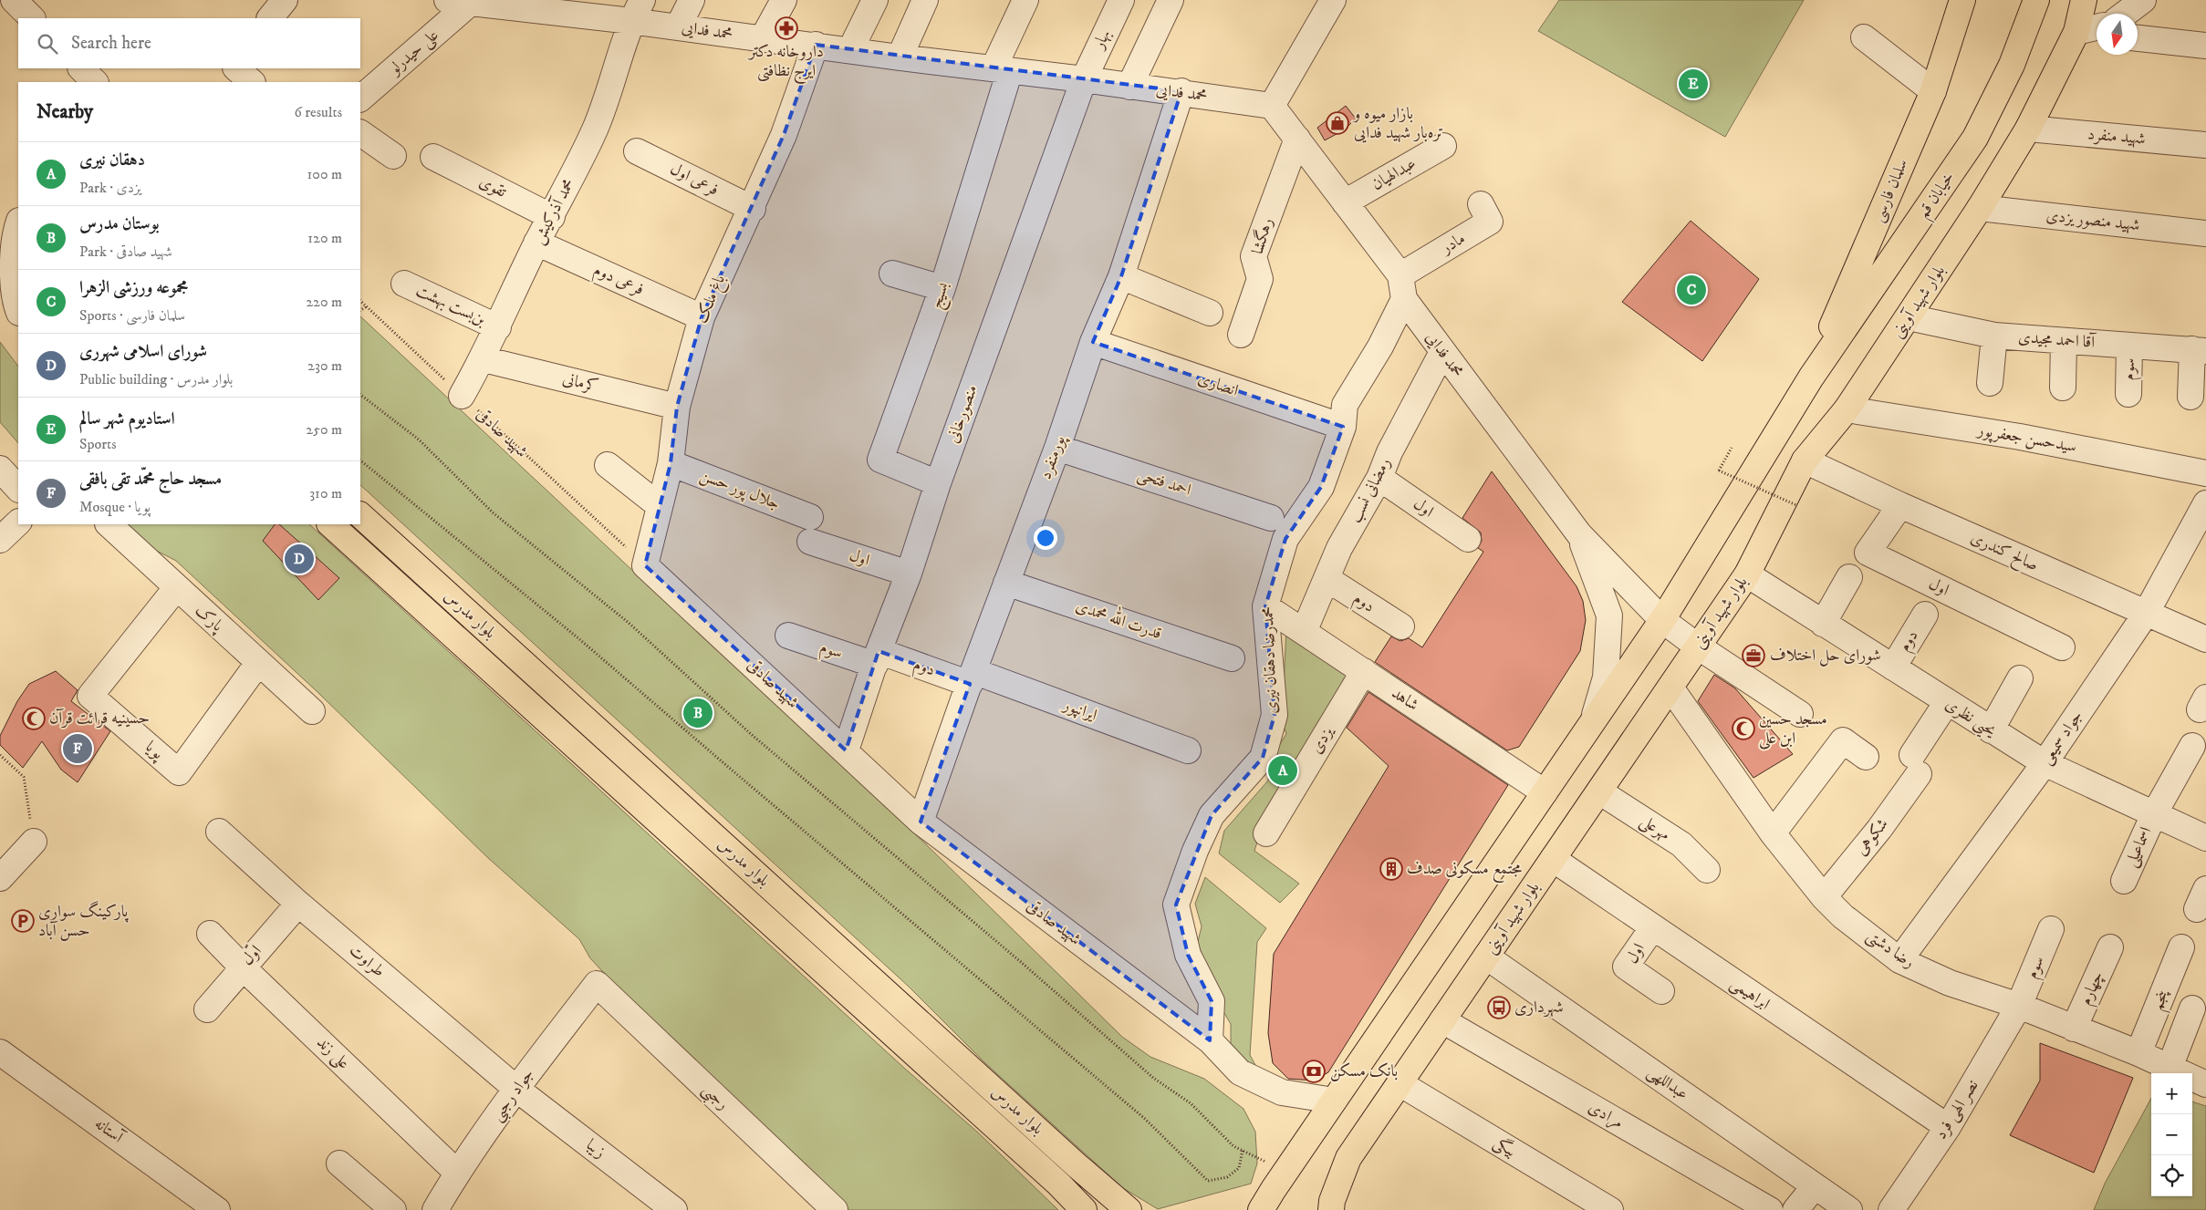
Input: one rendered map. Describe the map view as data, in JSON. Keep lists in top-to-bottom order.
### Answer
{
  "streets": {
    "main road": [
      "سلمان فارسی",
      "خیابان قم",
      "بلوار شهید آوینی",
      "بلوار مدرس"
    ],
    "street": [
      "محمد فدایی",
      "بهار",
      "علی حیدرلو",
      "شهید منفرد",
      "عبدالهیان",
      "فرعی اول",
      "تقوی",
      "محمد آذرکیش",
      "شهید منصور یزدی",
      "رهگشا",
      "مادر",
      "فرعی دوم",
      "بسیج",
      "باغ ملک",
      "بن‌بست بهشت",
      "آقا احمد مجیدی",
      "سوم",
      "کرمانی",
      "انصاری",
      "منصورخانی",
      "شهید صادقی",
      "سیدحسن جعفرپور",
      "پورمنفرد",
      "احمد فتحی",
      "جلال پور حسن",
      "رمضانی نسب",
      "اول",
      "صالح کندری",
      "دوم",
      "پارک",
      "قدرت الله محمدی",
      "محمدرضا دهقان نیری",
      "شاهد",
      "ایرانپور",
      "یحیی نظری",
      "جواد سمیعی",
      "یزدی",
      "پویا",
      "مهرعلی",
      "شکوهی",
      "اسماعیلی",
      "رضا دشتی",
      "اوّل",
      "طراوت",
      "چهارم",
      "ابراهیمی",
      "پنجم",
      "علی زند",
      "عبداللهی",
      "جواد رجبی",
      "رجبی",
      "نصر الهی فرد",
      "مرادی",
      "آستانه",
      "بیگی",
      "زیبا"
    ]
  },
  "crossings": [
    ["محمد فدایی", "بهار"],
    ["محمد فدایی", "علی حیدرلو"],
    ["محمد فدایی", "عبدالهیان"],
    ["محمد فدایی", "محمد آذرکیش"],
    ["محمد فدایی", "رهگشا"],
    ["محمد فدایی", "مادر"],
    ["محمد فدایی", "بسیج"],
    ["محمد فدایی", "باغ ملک"],
    ["محمد فدایی", "بلوار شهید آوینی"],
    ["محمد فدایی", "منصورخانی"],
    ["محمد فدایی", "پورمنفرد"],
    ["محمد فدایی", "رمضانی نسب"],
    ["محمد فدایی", "محمدرضا دهقان نیری"],
    ["بهار", "منصورخانی"],
    ["شهید منفرد", "بلوار شهید آوینی"],
    ["فرعی اول", "باغ ملک"],
    ["تقوی", "محمد آذرکیش"],
    ["سلمان فارسی", "خیابان قم"],
    ["محمد آذرکیش", "فرعی دوم"],
    ["محمد آذرکیش", "بن‌بست بهشت"],
    ["محمد آذرکیش", "کرمانی"],
    ["محمد آذرکیش", "شهید صادقی"],
    ["شهید منصور یزدی", "بلوار شهید آوینی"],
    ["فرعی دوم", "باغ ملک"],
    ["بسیج", "منصورخانی"],
    ["باغ ملک", "کرمانی"],
    ["باغ ملک", "شهید صادقی"],
    ["باغ ملک", "جلال پور حسن"],
    ["بلوار شهید آوینی", "آقا احمد مجیدی"],
    ["بلوار شهید آوینی", "سیدحسن جعفرپور"],
    ["بلوار شهید آوینی", "صالح کندری"],
    ["بلوار شهید آوینی", "یحیی نظری"],
    ["بلوار شهید آوینی", "مهرعلی"],
    ["بلوار شهید آوینی", "رضا دشتی"],
    ["بلوار شهید آوینی", "ابراهیمی"],
    ["بلوار شهید آوینی", "عبداللهی"],
    ["بلوار شهید آوینی", "مرادی"],
    ["بلوار شهید آوینی", "بیگی"],
    ["آقا احمد مجیدی", "سوم"],
    ["سوم", "منصورخانی"],
    ["سوم", "دوم"],
    ["سوم", "رضا دشتی"],
    ["سوم", "نصر الهی فرد"],
    ["انصاری", "پورمنفرد"],
    ["انصاری", "محمدرضا دهقان نیری"],
    ["منصورخانی", "شهید صادقی"],
    ["منصورخانی", "اول"],
    ["منصورخانی", "دوم"],
    ["شهید صادقی", "پورمنفرد"],
    ["شهید صادقی", "محمدرضا دهقان نیری"],
    ["پورمنفرد", "احمد فتحی"],
    ["پورمنفرد", "دوم"],
    ["پورمنفرد", "قدرت الله محمدی"],
    ["پورمنفرد", "ایرانپور"],
    ["رمضانی نسب", "اول"],
    ["رمضانی نسب", "دوم"],
    ["رمضانی نسب", "شاهد"],
    ["اول", "صالح کندری"],
    ["اول", "ابراهیمی"],
    ["صالح کندری", "جواد سمیعی"],
    ["دوم", "ایرانپور"],
    ["دوم", "یحیی نظری"],
    ["پارک", "پویا"],
    ["محمدرضا دهقان نیری", "شاهد"],
    ["شاهد", "یزدی"],
    ["یحیی نظری", "جواد سمیعی"],
    ["یحیی نظری", "شکوهی"],
    ["یحیی نظری", "اسماعیلی"],
    ["جواد سمیعی", "رضا دشتی"],
    ["شکوهی", "رضا دشتی"],
    ["رضا دشتی", "چهارم"],
    ["رضا دشتی", "پنجم"],
    ["رضا دشتی", "نصر الهی فرد"],
    ["اوّل", "طراوت"],
    ["اوّل", "علی زند"],
    ["طراوت", "جواد رجبی"],
    ["طراوت", "زیبا"],
    ["ابراهیمی", "نصر الهی فرد"],
    ["علی زند", "جواد رجبی"],
    ["جواد رجبی", "رجبی"],
    ["جواد رجبی", "زیبا"]
  ],
  "places": {
    "pharmacy": ["داروخانه دکتر ایرج نظافتی"],
    "shop": ["بازار میوه و تره‌بار شهید فدایی"],
    "office": ["شورای حل اختلاف"],
    "mosque": ["حسینیه قرائت قرآن", "مسجد حسین ابن علی"],
    "building": ["مجتمع مسکونی صدف"],
    "parking": ["پارکینگ سواری حسن آباد"],
    "bus stop": ["شهرداری"],
    "bank": ["بانک مسکن"]
  },
  "north": "bottom",
  "page": {
    "search": "Search here",
    "pins": [
      "E",
      "C",
      "D",
      "B",
      "F",
      "A"
    ],
    "heading": ["Nearby", "6 results"],
    "list": [
      {
        "mark": "A",
        "name": "دهقان نیری",
        "note": "Park · یزدی",
        "value": "100 m"
      },
      {
        "mark": "B",
        "name": "بوستان مدرس",
        "note": "Park · شهید صادقی",
        "value": "120 m"
      },
      {
        "mark": "C",
        "name": "مجموعه ورزشی الزهرا",
        "note": "Sports · سلمان فارسی",
        "value": "220 m"
      },
      {
        "mark": "D",
        "name": "شورای اسلامی شهرری",
        "note": "Public building · بلوار مدرس",
        "value": "230 m"
      },
      {
        "mark": "E",
        "name": "استادیوم شهر سالم",
        "note": "Sports",
        "value": "250 m"
      },
      {
        "mark": "F",
        "name": "مسجد حاج محمّد تقی بافقی",
        "note": "Mosque · پویا",
        "value": "310 m"
      }
    ],
    "map_buttons": ["+", "−"]
  }
}
